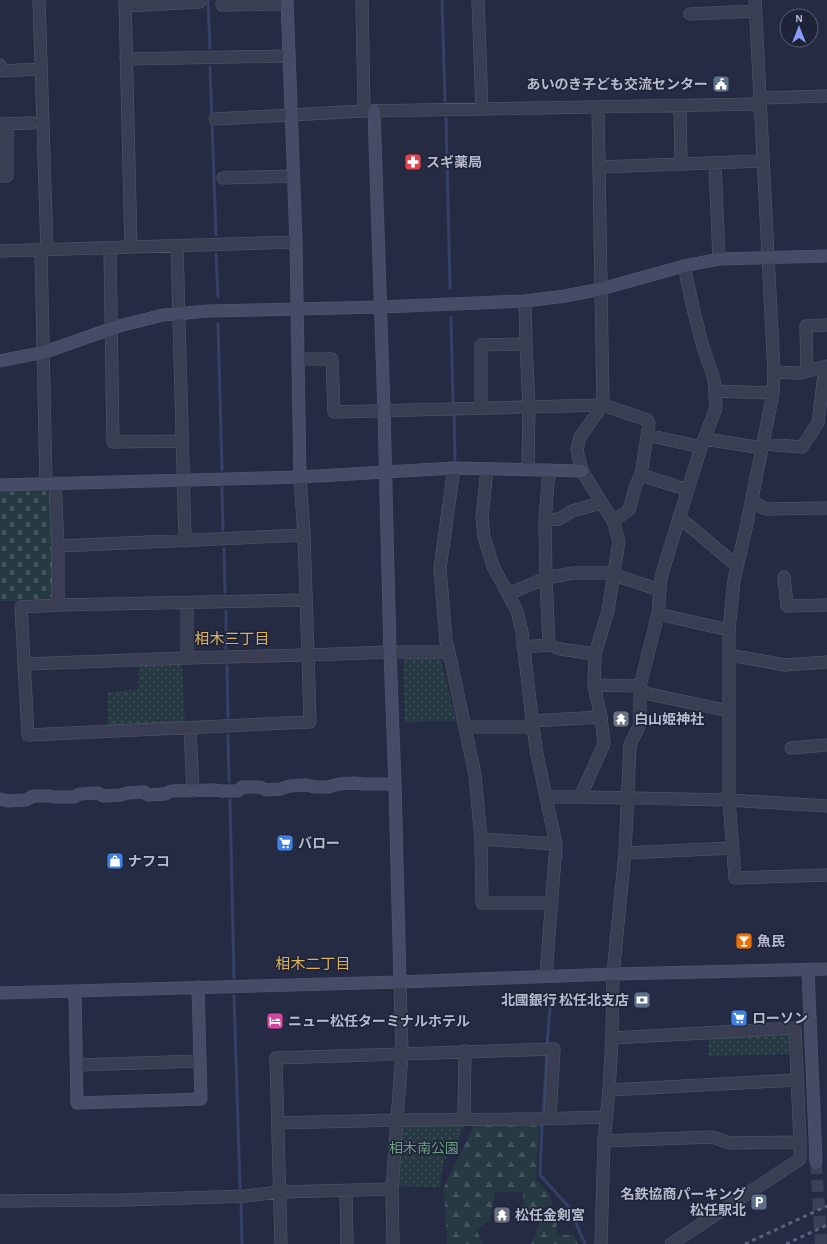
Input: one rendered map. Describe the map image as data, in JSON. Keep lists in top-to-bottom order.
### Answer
{
  "districts": ["相木三丁目", "相木二丁目"],
  "parks": ["相木南公園"],
  "places": {
    "public building": ["あいのき子ども交流センター"],
    "pharmacy": ["スギ薬局"],
    "temple": ["白山姫神社", "松任金剣宮"],
    "supermarket": ["バロー", "ローソン"],
    "shop": ["ナフコ"],
    "bar": ["魚民"],
    "bank": ["北國銀行 松任北支店"],
    "hotel": ["ニュー松任ターミナルホテル"],
    "parking": ["名鉄協商パーキング 松任駅北"]
  },
  "north": "top"
}
